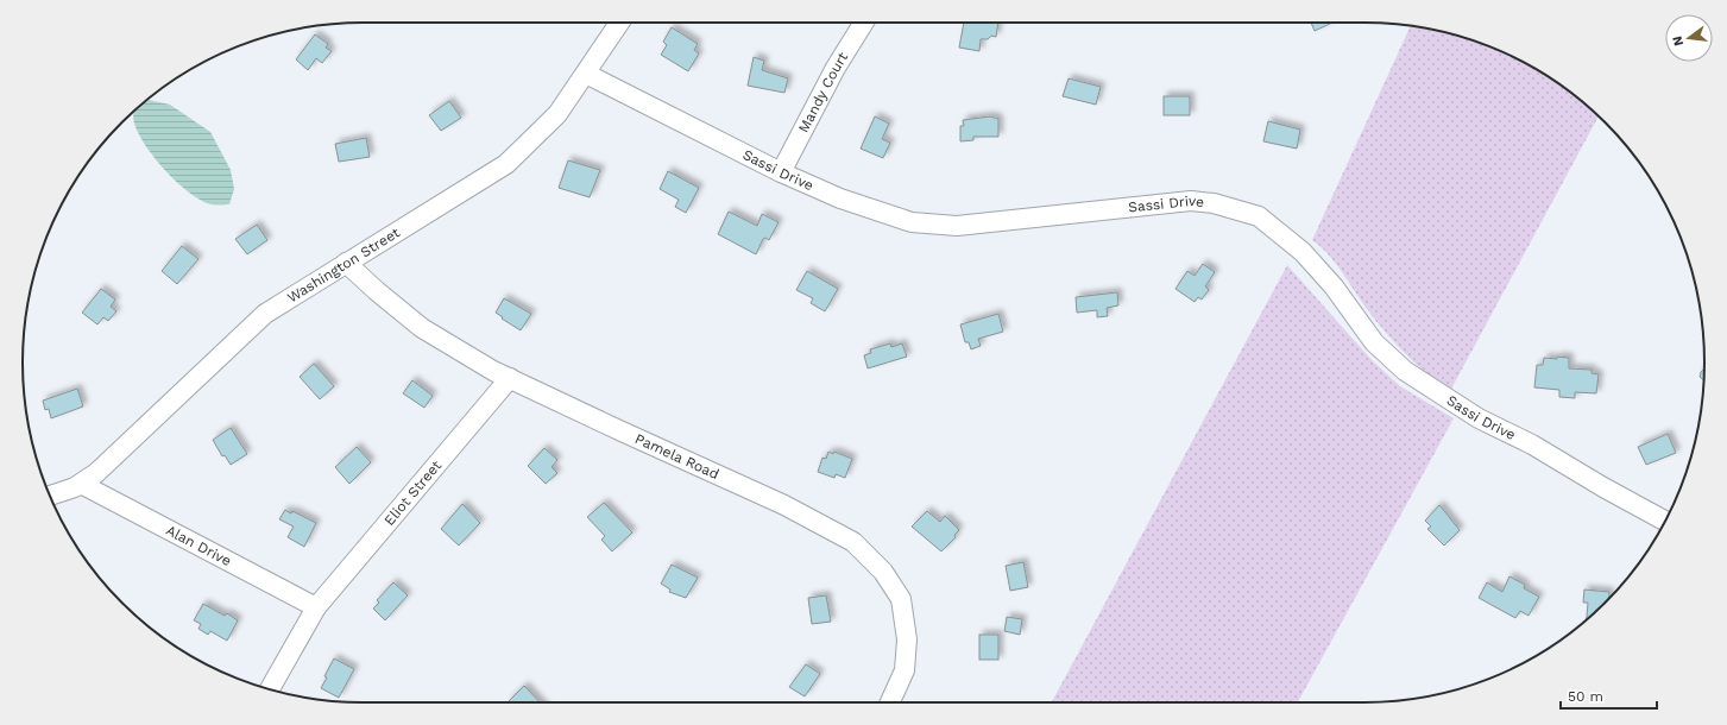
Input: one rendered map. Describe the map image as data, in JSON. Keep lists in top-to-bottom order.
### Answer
{
  "streets": {
    "street": [
      "Mandy Court",
      "Sassi Drive",
      "Washington Street",
      "Pamela Road",
      "Eliot Street",
      "Alan Drive"
    ]
  },
  "crossings": [
    ["Mandy Court", "Sassi Drive"],
    ["Sassi Drive", "Washington Street"],
    ["Washington Street", "Pamela Road"],
    ["Washington Street", "Alan Drive"],
    ["Pamela Road", "Eliot Street"],
    ["Eliot Street", "Alan Drive"]
  ],
  "scale_bar": "50 m",
  "north": "left"
}
